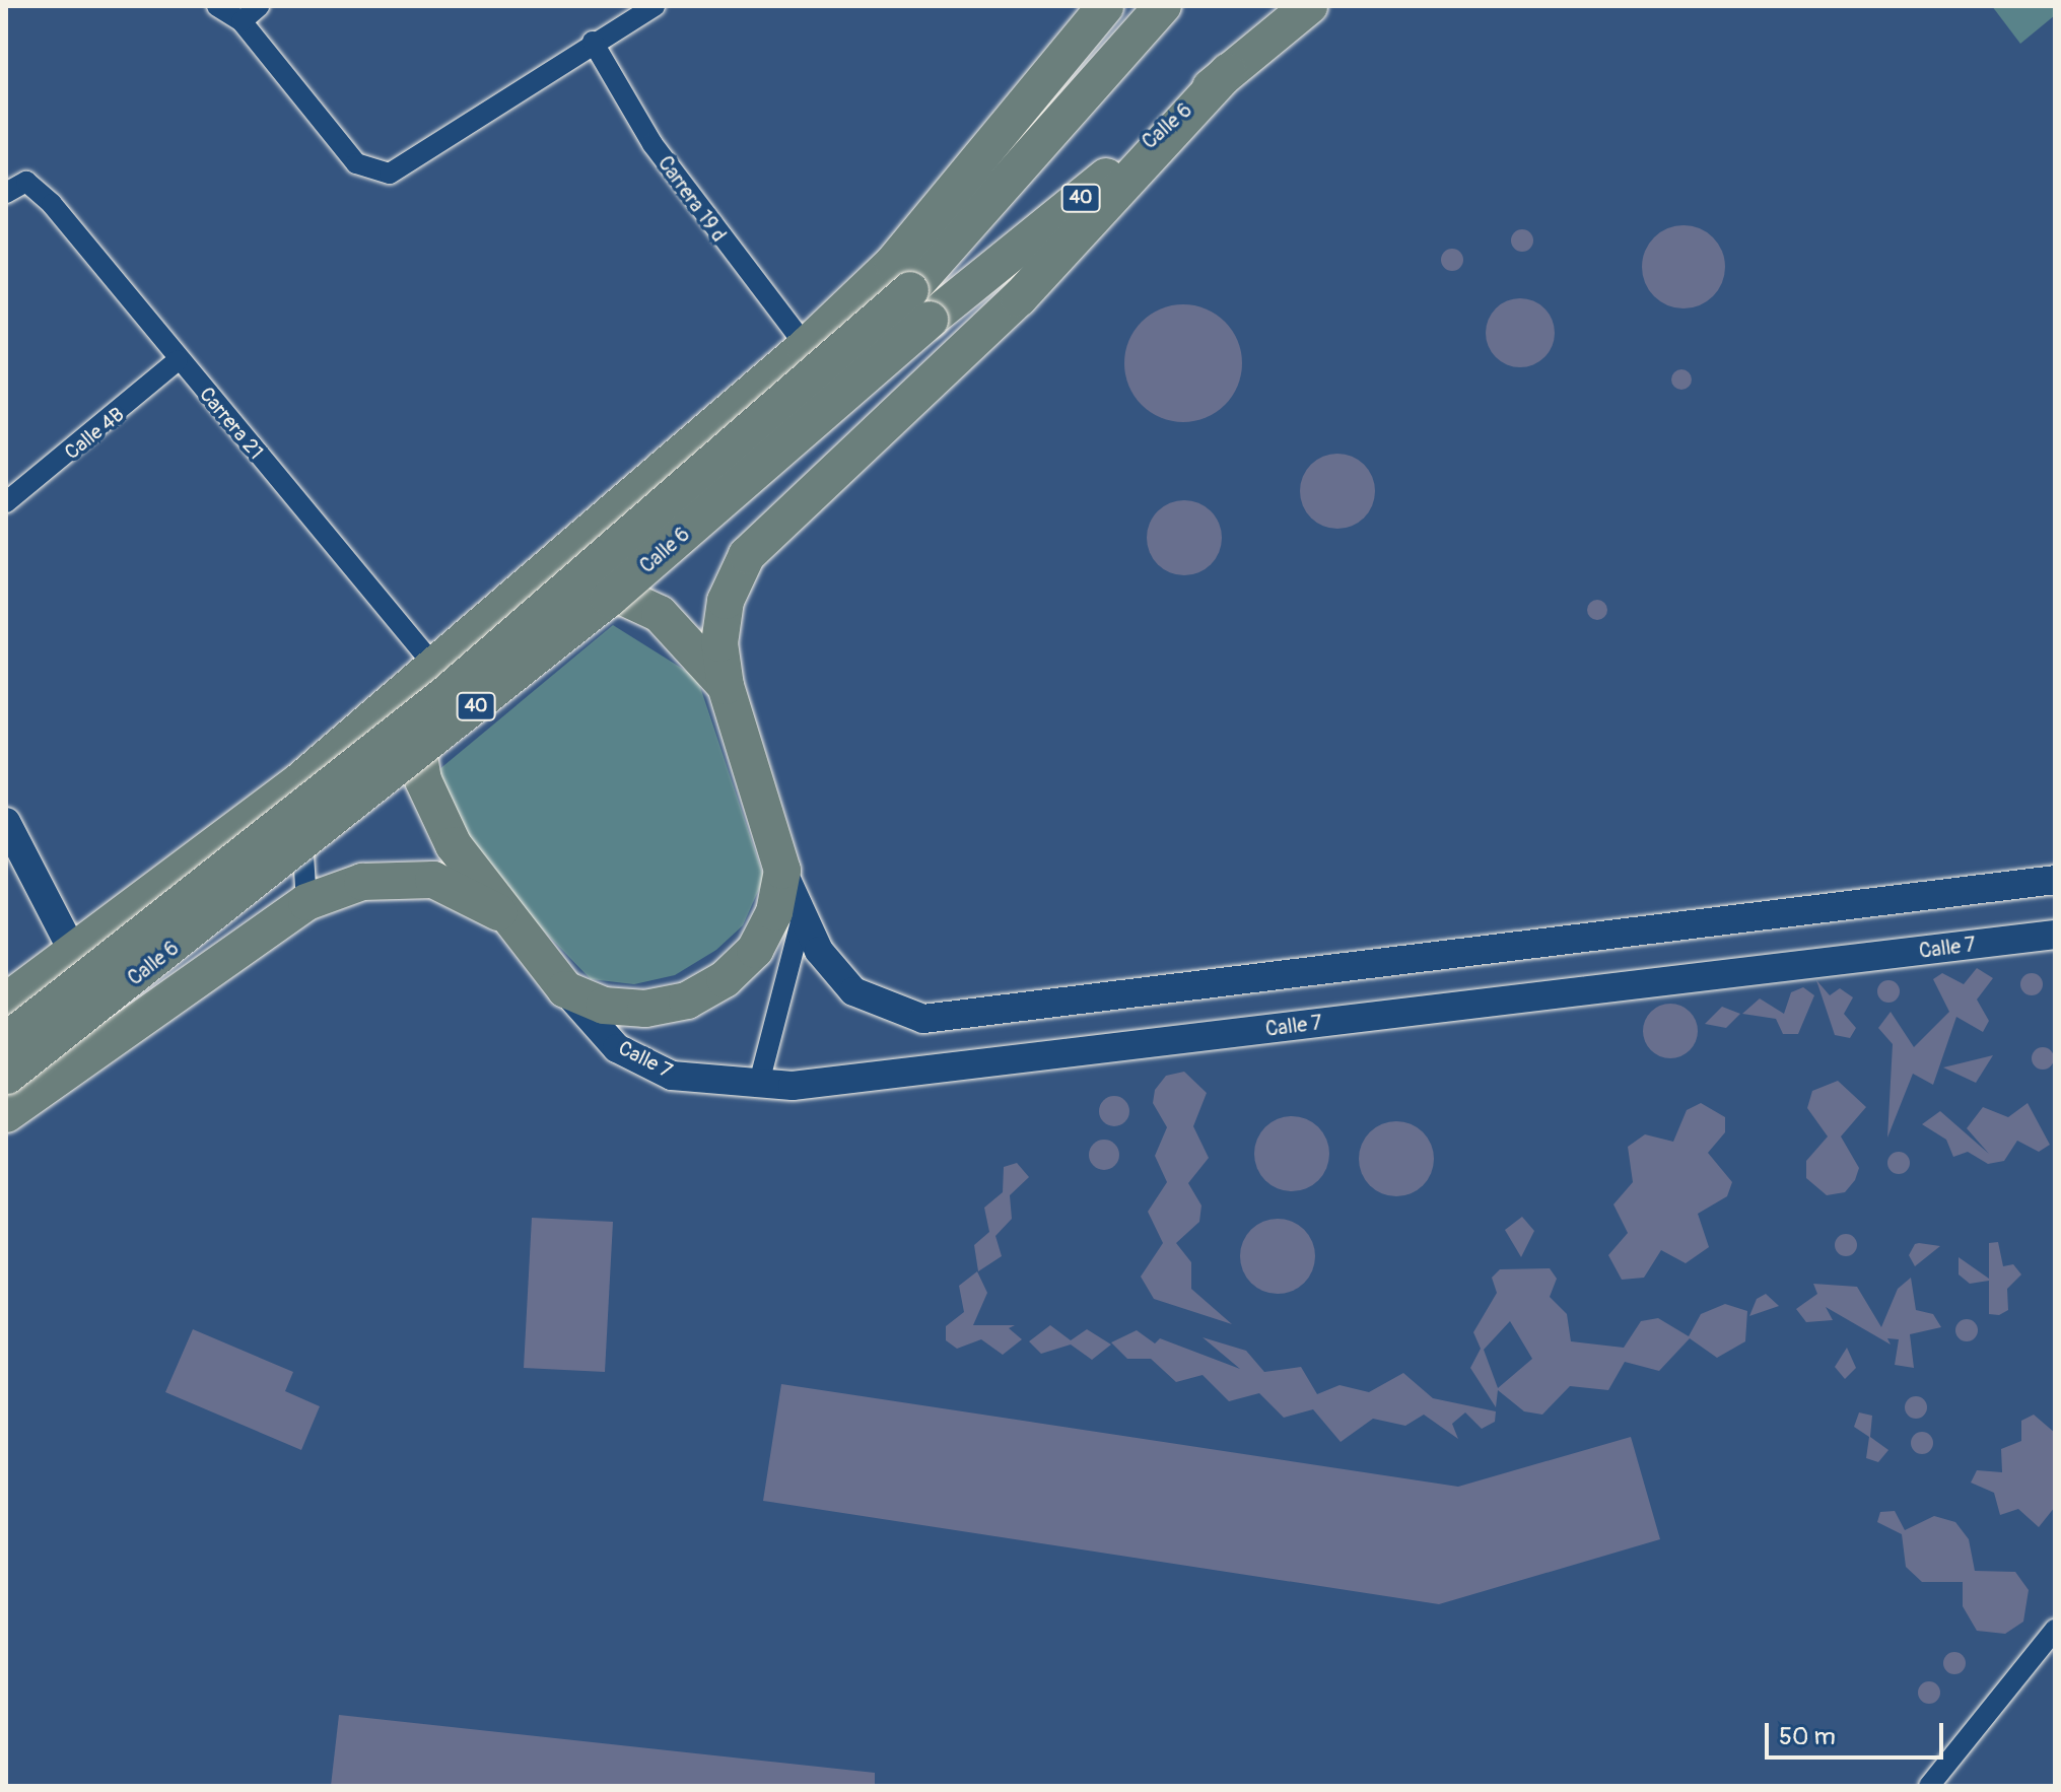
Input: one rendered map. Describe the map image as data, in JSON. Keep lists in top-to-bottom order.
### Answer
{
  "streets": {
    "highway": ["Calle 6", "40"],
    "main road": ["Calle 7"],
    "street": ["Carrera 19 d", "Carrera 21", "Calle 4B"]
  },
  "crossings": [
    ["Carrera 21", "Calle 4B"]
  ],
  "scale_bar": "50 m"
}
